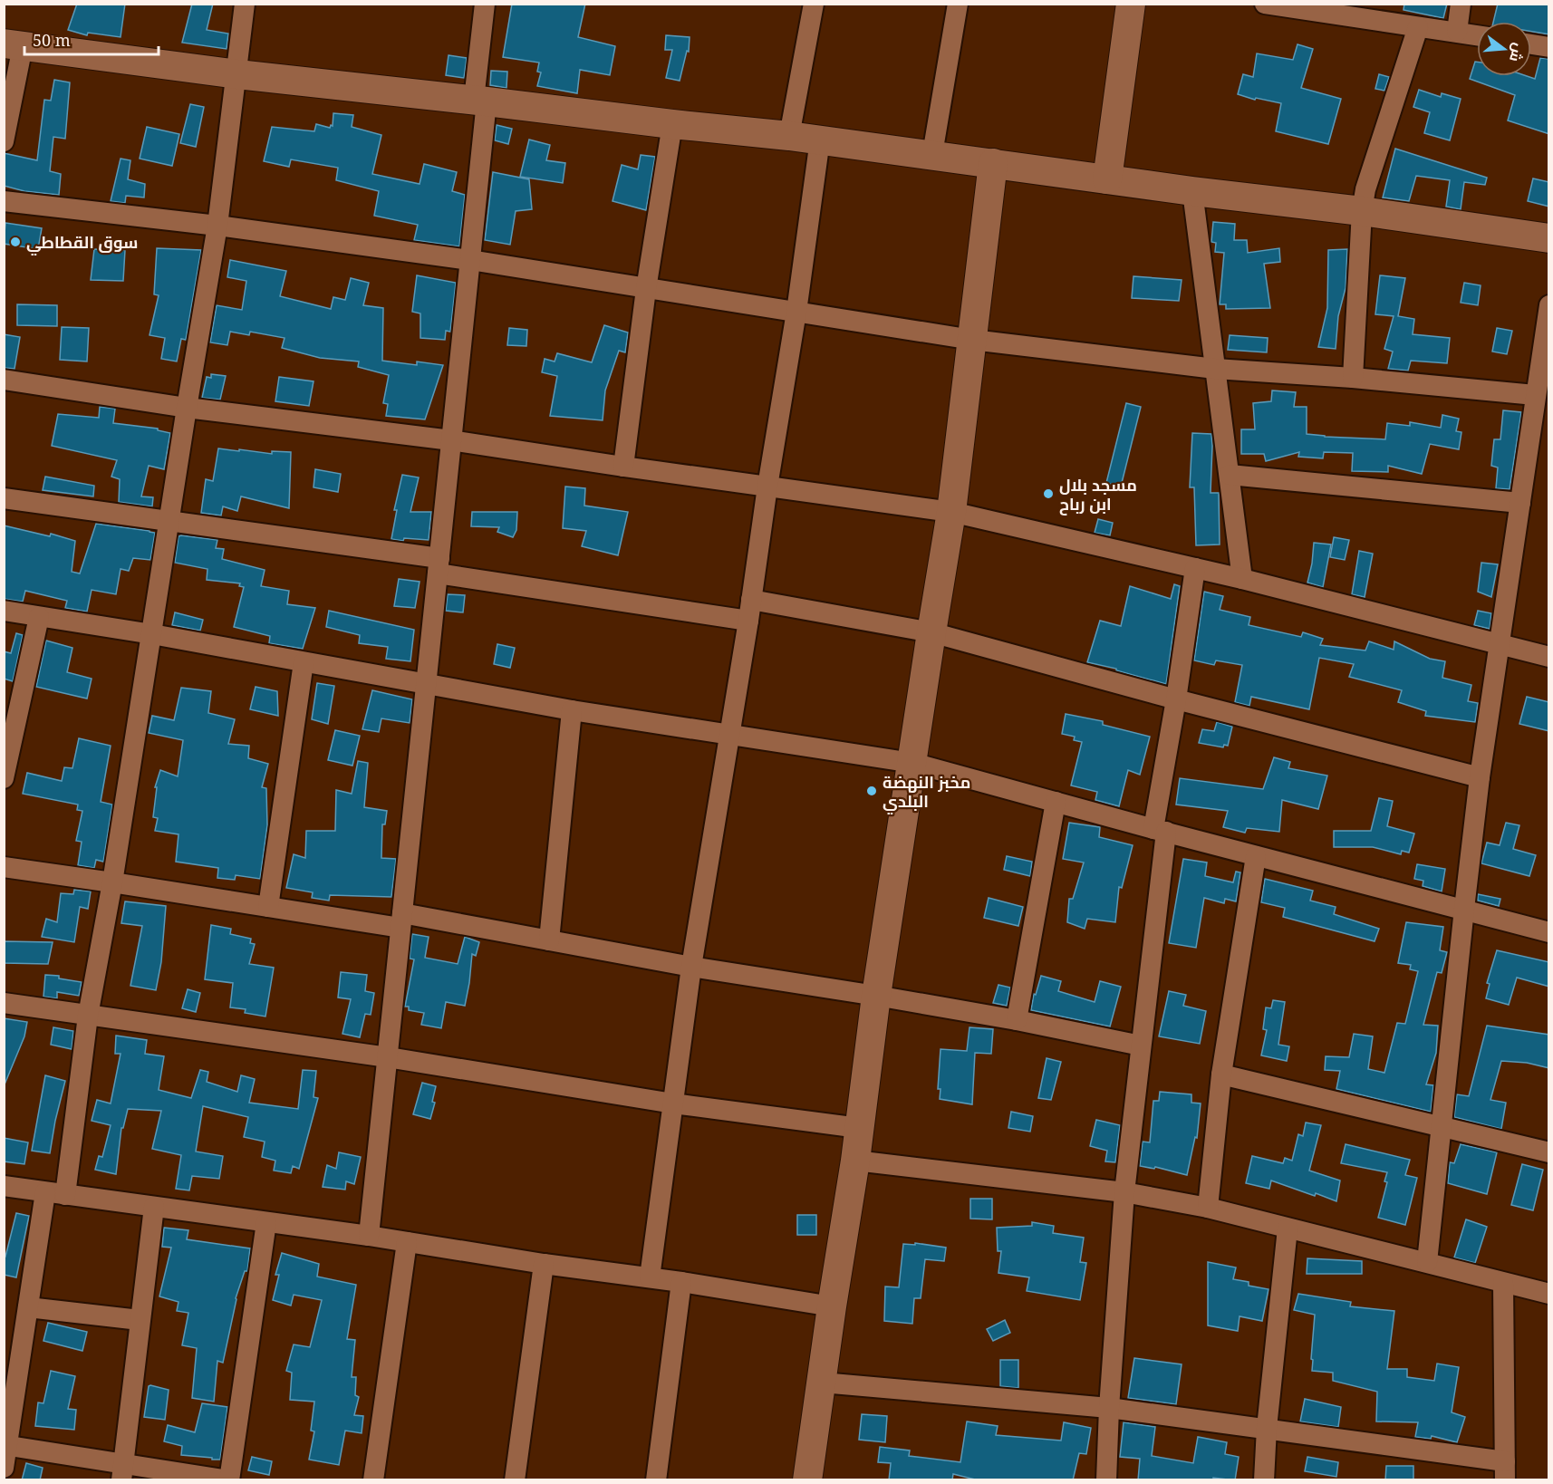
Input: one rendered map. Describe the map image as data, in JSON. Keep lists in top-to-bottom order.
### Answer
{
  "places": ["سوق القطاطي", "مسجد بلال ابن رباح", "مخبز النهضة البلدي"],
  "scale_bar": "50 m",
  "north": "right"
}
